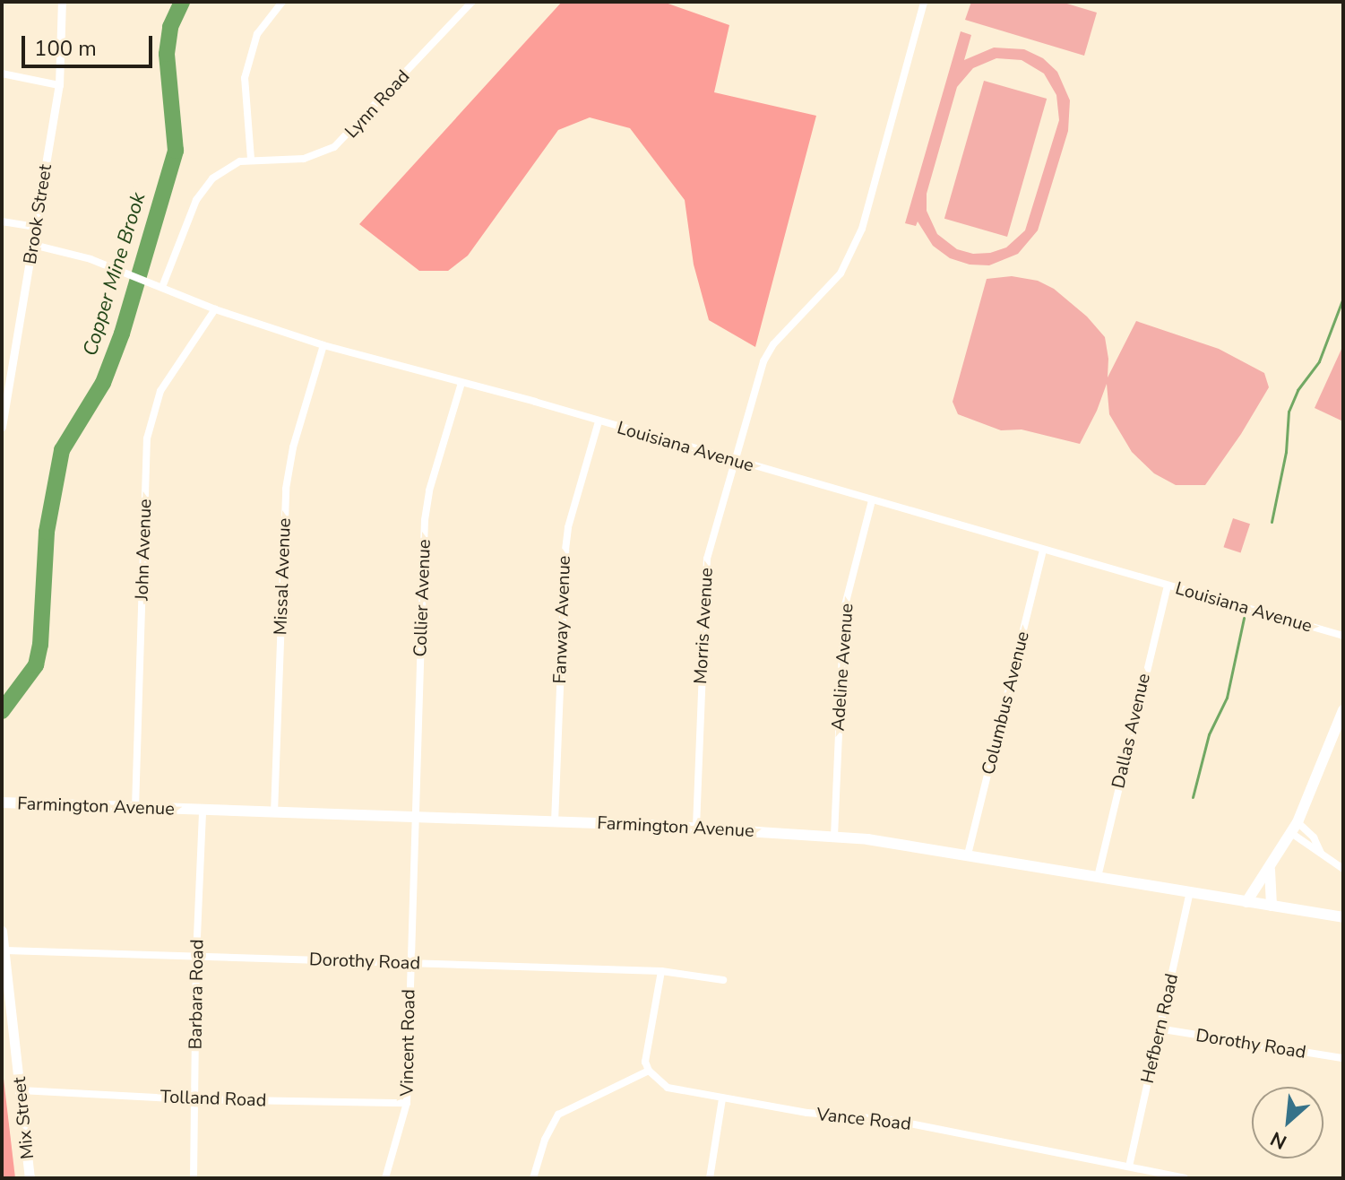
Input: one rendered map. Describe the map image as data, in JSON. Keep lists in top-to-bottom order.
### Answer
{
  "streets": {
    "main road": ["Farmington Avenue", "Mix Street"],
    "street": [
      "Lynn Road",
      "Brook Street",
      "Louisiana Avenue",
      "John Avenue",
      "Missal Avenue",
      "Collier Avenue",
      "Fanway Avenue",
      "Morris Avenue",
      "Adeline Avenue",
      "Columbus Avenue",
      "Dallas Avenue",
      "Dorothy Road",
      "Barbara Road",
      "Hefbern Road",
      "Vincent Road",
      "Tolland Road",
      "Vance Road"
    ]
  },
  "crossings": [
    ["Lynn Road", "Louisiana Avenue"],
    ["Brook Street", "Louisiana Avenue"],
    ["Louisiana Avenue", "John Avenue"],
    ["Louisiana Avenue", "Missal Avenue"],
    ["Louisiana Avenue", "Collier Avenue"],
    ["Louisiana Avenue", "Fanway Avenue"],
    ["Louisiana Avenue", "Morris Avenue"],
    ["Louisiana Avenue", "Adeline Avenue"],
    ["Louisiana Avenue", "Columbus Avenue"],
    ["Louisiana Avenue", "Dallas Avenue"],
    ["John Avenue", "Farmington Avenue"],
    ["Missal Avenue", "Farmington Avenue"],
    ["Collier Avenue", "Farmington Avenue"],
    ["Collier Avenue", "Vincent Road"],
    ["Fanway Avenue", "Farmington Avenue"],
    ["Morris Avenue", "Farmington Avenue"],
    ["Adeline Avenue", "Farmington Avenue"],
    ["Columbus Avenue", "Farmington Avenue"],
    ["Dallas Avenue", "Farmington Avenue"],
    ["Farmington Avenue", "Barbara Road"],
    ["Farmington Avenue", "Hefbern Road"],
    ["Farmington Avenue", "Vincent Road"],
    ["Dorothy Road", "Barbara Road"],
    ["Dorothy Road", "Hefbern Road"],
    ["Dorothy Road", "Vincent Road"],
    ["Dorothy Road", "Mix Street"],
    ["Barbara Road", "Tolland Road"],
    ["Hefbern Road", "Vance Road"],
    ["Vincent Road", "Tolland Road"],
    ["Tolland Road", "Mix Street"]
  ],
  "water": ["Copper Mine Brook"],
  "scale_bar": "100 m",
  "north": "bottom left"
}
